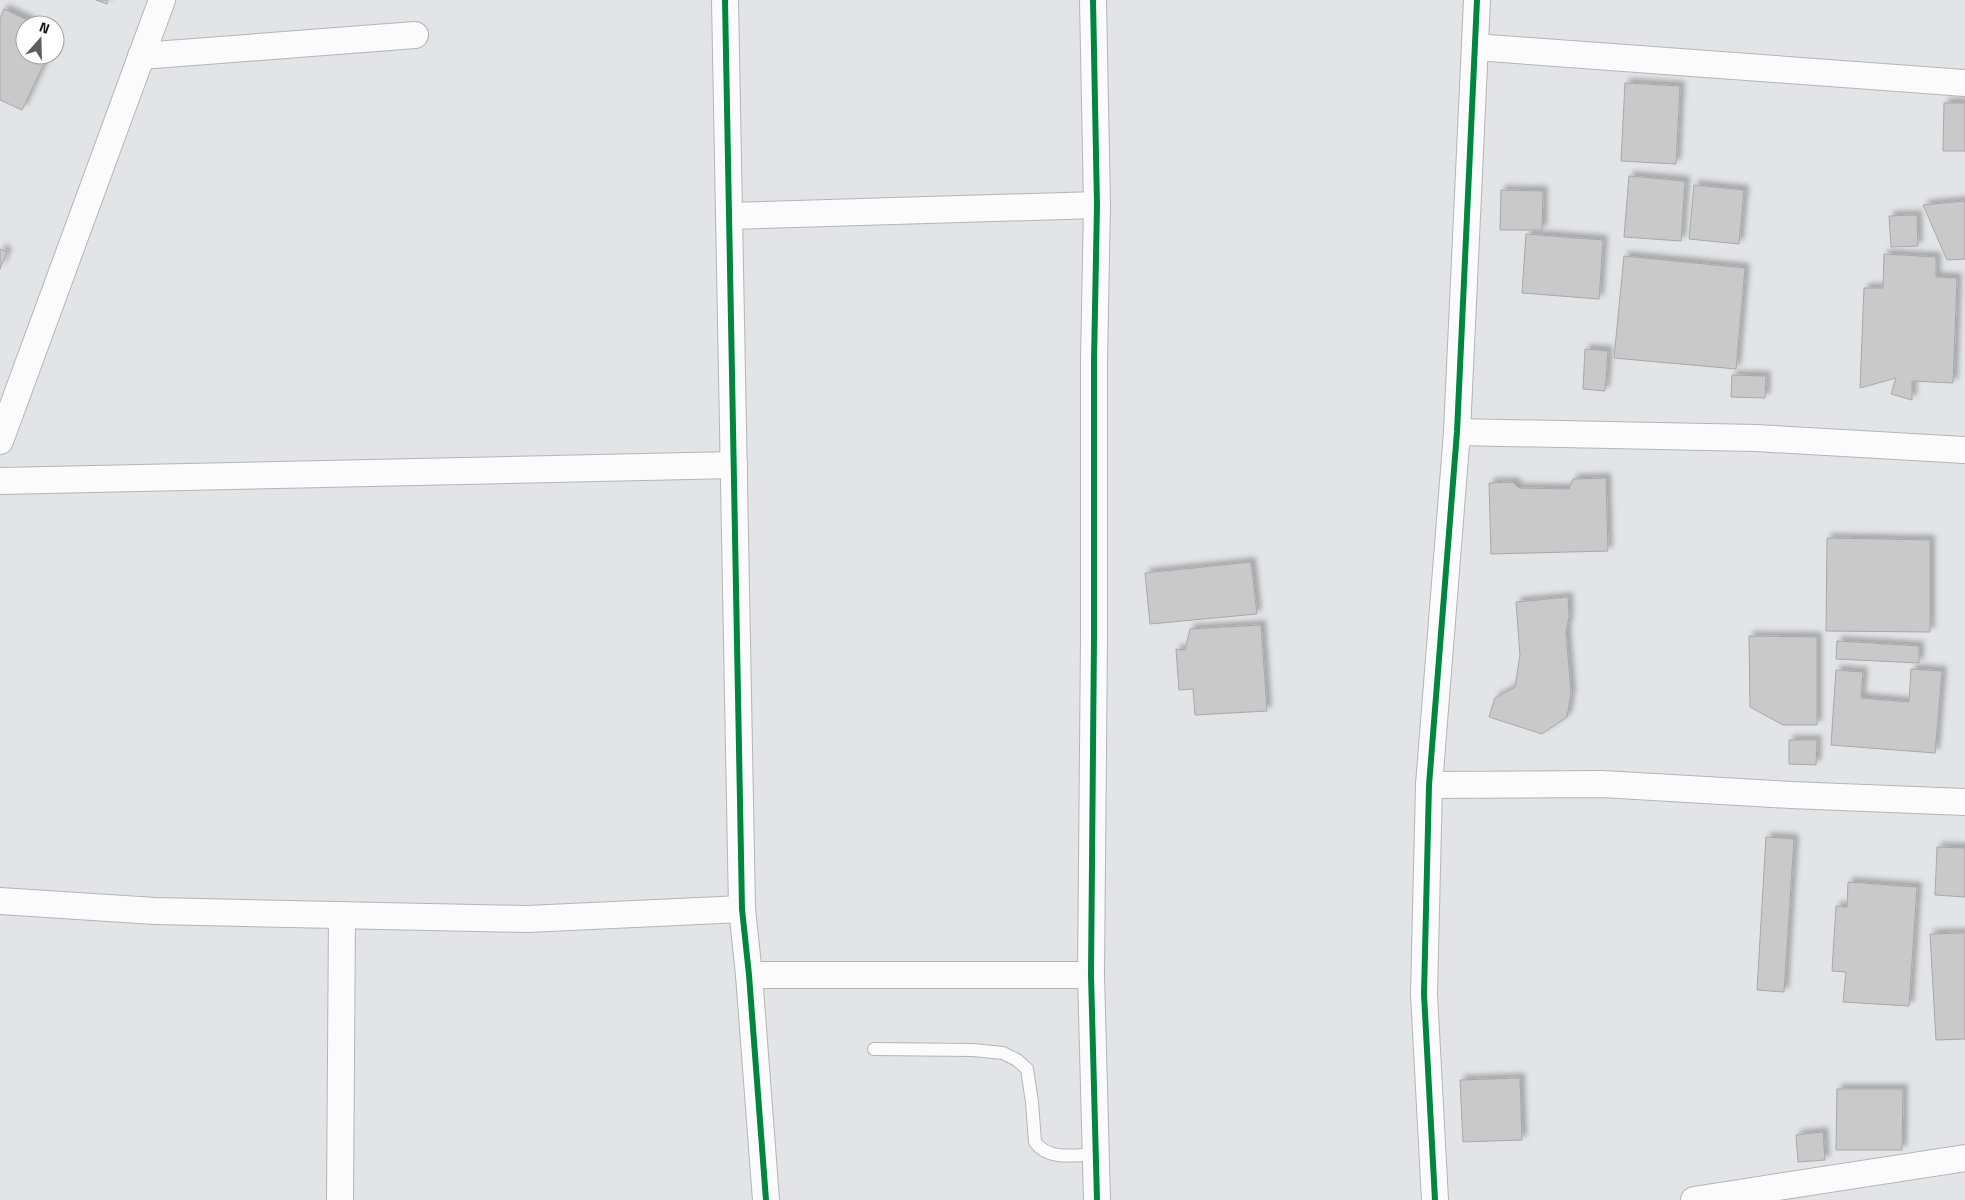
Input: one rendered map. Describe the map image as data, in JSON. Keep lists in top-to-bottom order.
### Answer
{
  "north": "top"
}
